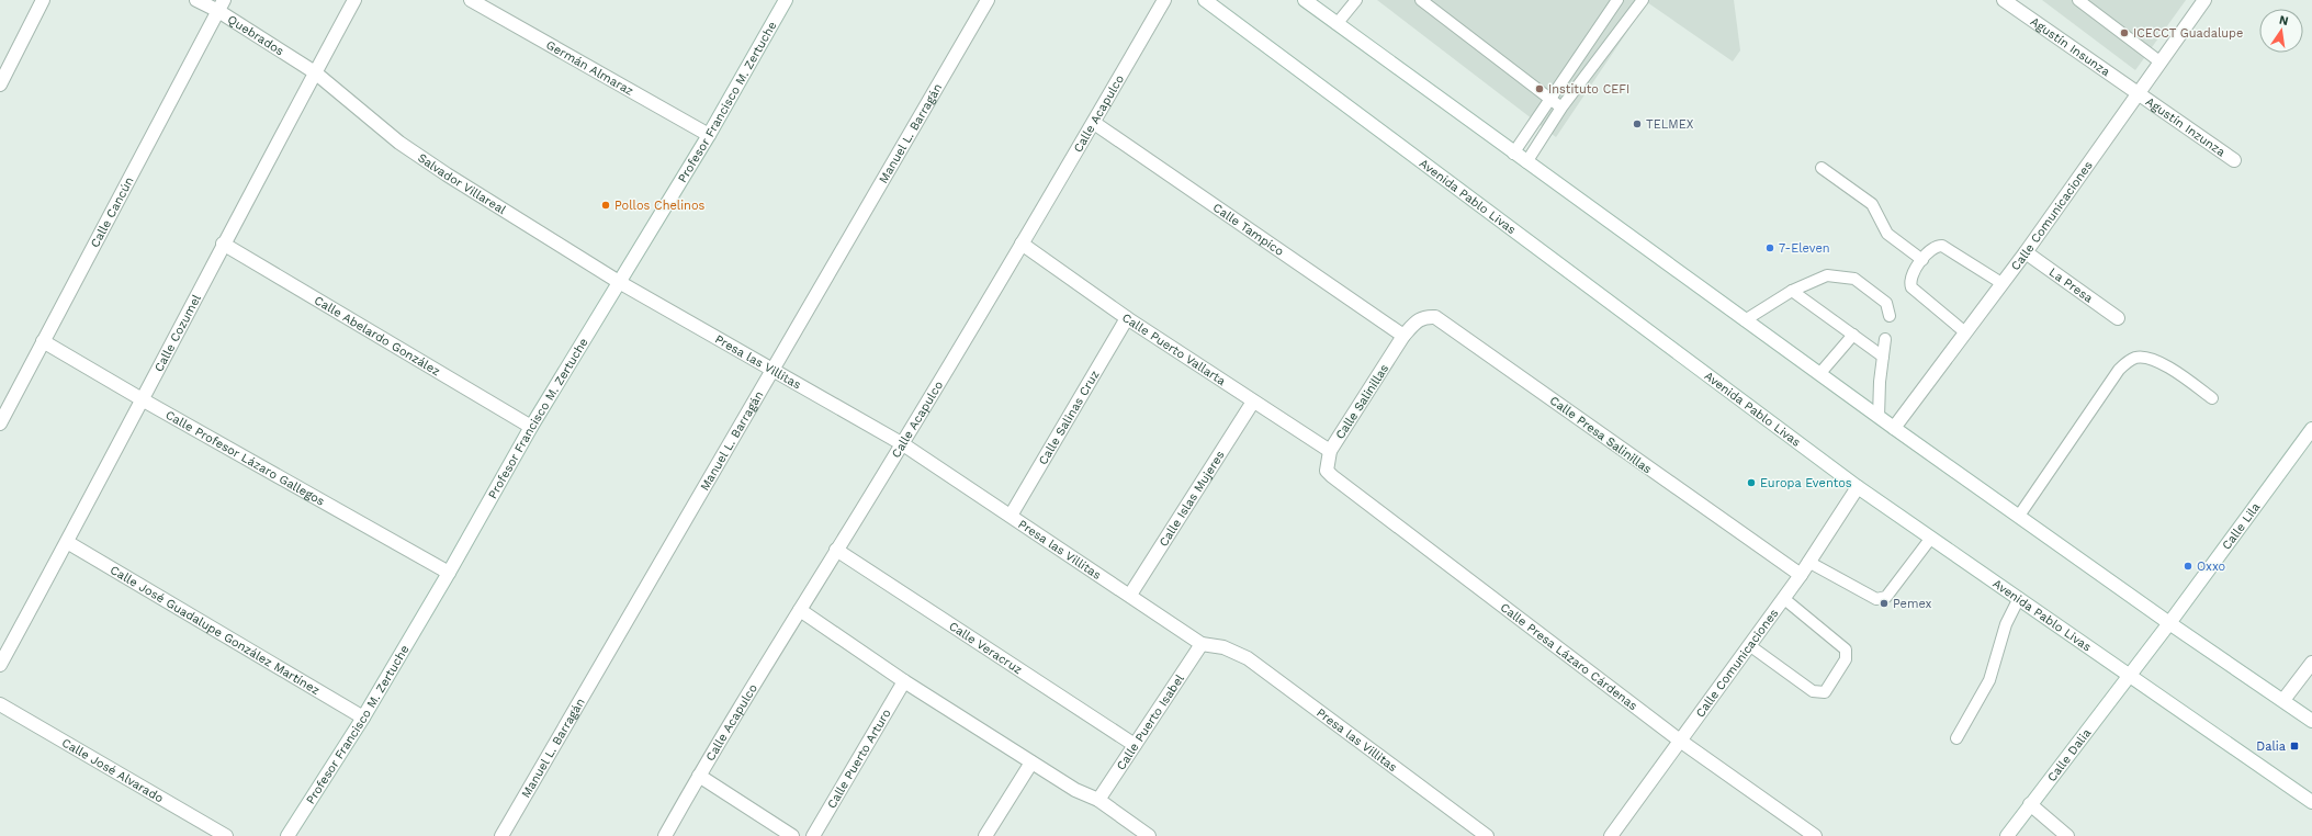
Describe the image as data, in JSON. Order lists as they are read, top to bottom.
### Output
{
  "streets": {
    "street": [
      "Quebrados",
      "Agustín Insunza",
      "Germán Almaraz",
      "Profesor Francisco M. Zertuche",
      "Calle Acapulco",
      "Agustín Inzunza",
      "Manuel L. Barragán",
      "Salvador Villareal",
      "Avenida Pablo Livas",
      "Calle Cancún",
      "Calle Comunicaciones",
      "Calle Tampico",
      "La Presa",
      "Calle Cozumel",
      "Calle Abelardo González",
      "Calle Puerto Vallarta",
      "Presa las Villitas",
      "Calle Salinillas",
      "Calle Salinas Cruz",
      "Calle Presa Salinillas",
      "Calle Profesor Lázaro Gallegos",
      "Calle Islas Mujeres",
      "Calle Lila",
      "Calle José Guadalupe González Martínez",
      "Calle Veracruz",
      "Calle Presa Lázaro Cárdenas",
      "Calle Puerto Isabel",
      "Calle Dalia",
      "Calle Puerto Arturo",
      "Calle José Alvarado"
    ]
  },
  "crossings": [
    ["Quebrados", "Salvador Villareal"],
    ["Quebrados", "Calle Cancún"],
    ["Quebrados", "Calle Cozumel"],
    ["Agustín Insunza", "Agustín Inzunza"],
    ["Agustín Insunza", "Calle Comunicaciones"],
    ["Germán Almaraz", "Profesor Francisco M. Zertuche"],
    ["Profesor Francisco M. Zertuche", "Salvador Villareal"],
    ["Profesor Francisco M. Zertuche", "Calle Abelardo González"],
    ["Profesor Francisco M. Zertuche", "Presa las Villitas"],
    ["Profesor Francisco M. Zertuche", "Calle Profesor Lázaro Gallegos"],
    ["Profesor Francisco M. Zertuche", "Calle José Guadalupe González Martínez"],
    ["Calle Acapulco", "Calle Tampico"],
    ["Calle Acapulco", "Calle Puerto Vallarta"],
    ["Calle Acapulco", "Presa las Villitas"],
    ["Calle Acapulco", "Calle Veracruz"],
    ["Agustín Inzunza", "Calle Comunicaciones"],
    ["Manuel L. Barragán", "Presa las Villitas"],
    ["Salvador Villareal", "Calle Cozumel"],
    ["Salvador Villareal", "Presa las Villitas"],
    ["Avenida Pablo Livas", "Calle Comunicaciones"],
    ["Avenida Pablo Livas", "Calle Lila"],
    ["Avenida Pablo Livas", "Calle Dalia"],
    ["Calle Cancún", "Calle Profesor Lázaro Gallegos"],
    ["Calle Comunicaciones", "La Presa"],
    ["Calle Comunicaciones", "Calle Presa Salinillas"],
    ["Calle Comunicaciones", "Calle Presa Lázaro Cárdenas"],
    ["Calle Tampico", "Calle Salinillas"],
    ["Calle Tampico", "Calle Presa Salinillas"],
    ["Calle Cozumel", "Calle Abelardo González"],
    ["Calle Cozumel", "Calle Profesor Lázaro Gallegos"],
    ["Calle Cozumel", "Calle José Guadalupe González Martínez"],
    ["Calle Puerto Vallarta", "Calle Salinillas"],
    ["Calle Puerto Vallarta", "Calle Salinas Cruz"],
    ["Calle Puerto Vallarta", "Calle Islas Mujeres"],
    ["Presa las Villitas", "Calle Salinas Cruz"],
    ["Presa las Villitas", "Calle Islas Mujeres"],
    ["Presa las Villitas", "Calle Puerto Isabel"],
    ["Calle Salinillas", "Calle Presa Salinillas"],
    ["Calle Salinillas", "Calle Presa Lázaro Cárdenas"],
    ["Calle Lila", "Calle Dalia"],
    ["Calle Veracruz", "Calle Puerto Isabel"]
  ],
  "places": {
    "other": [
      "ICECCT Guadalupe",
      "Instituto CEFI",
      "TELMEX",
      "Pollos Chelinos",
      "7-Eleven",
      "Europa Eventos",
      "Oxxo",
      "Pemex"
    ],
    "transit": ["Dalia"]
  },
  "north": "top"
}
